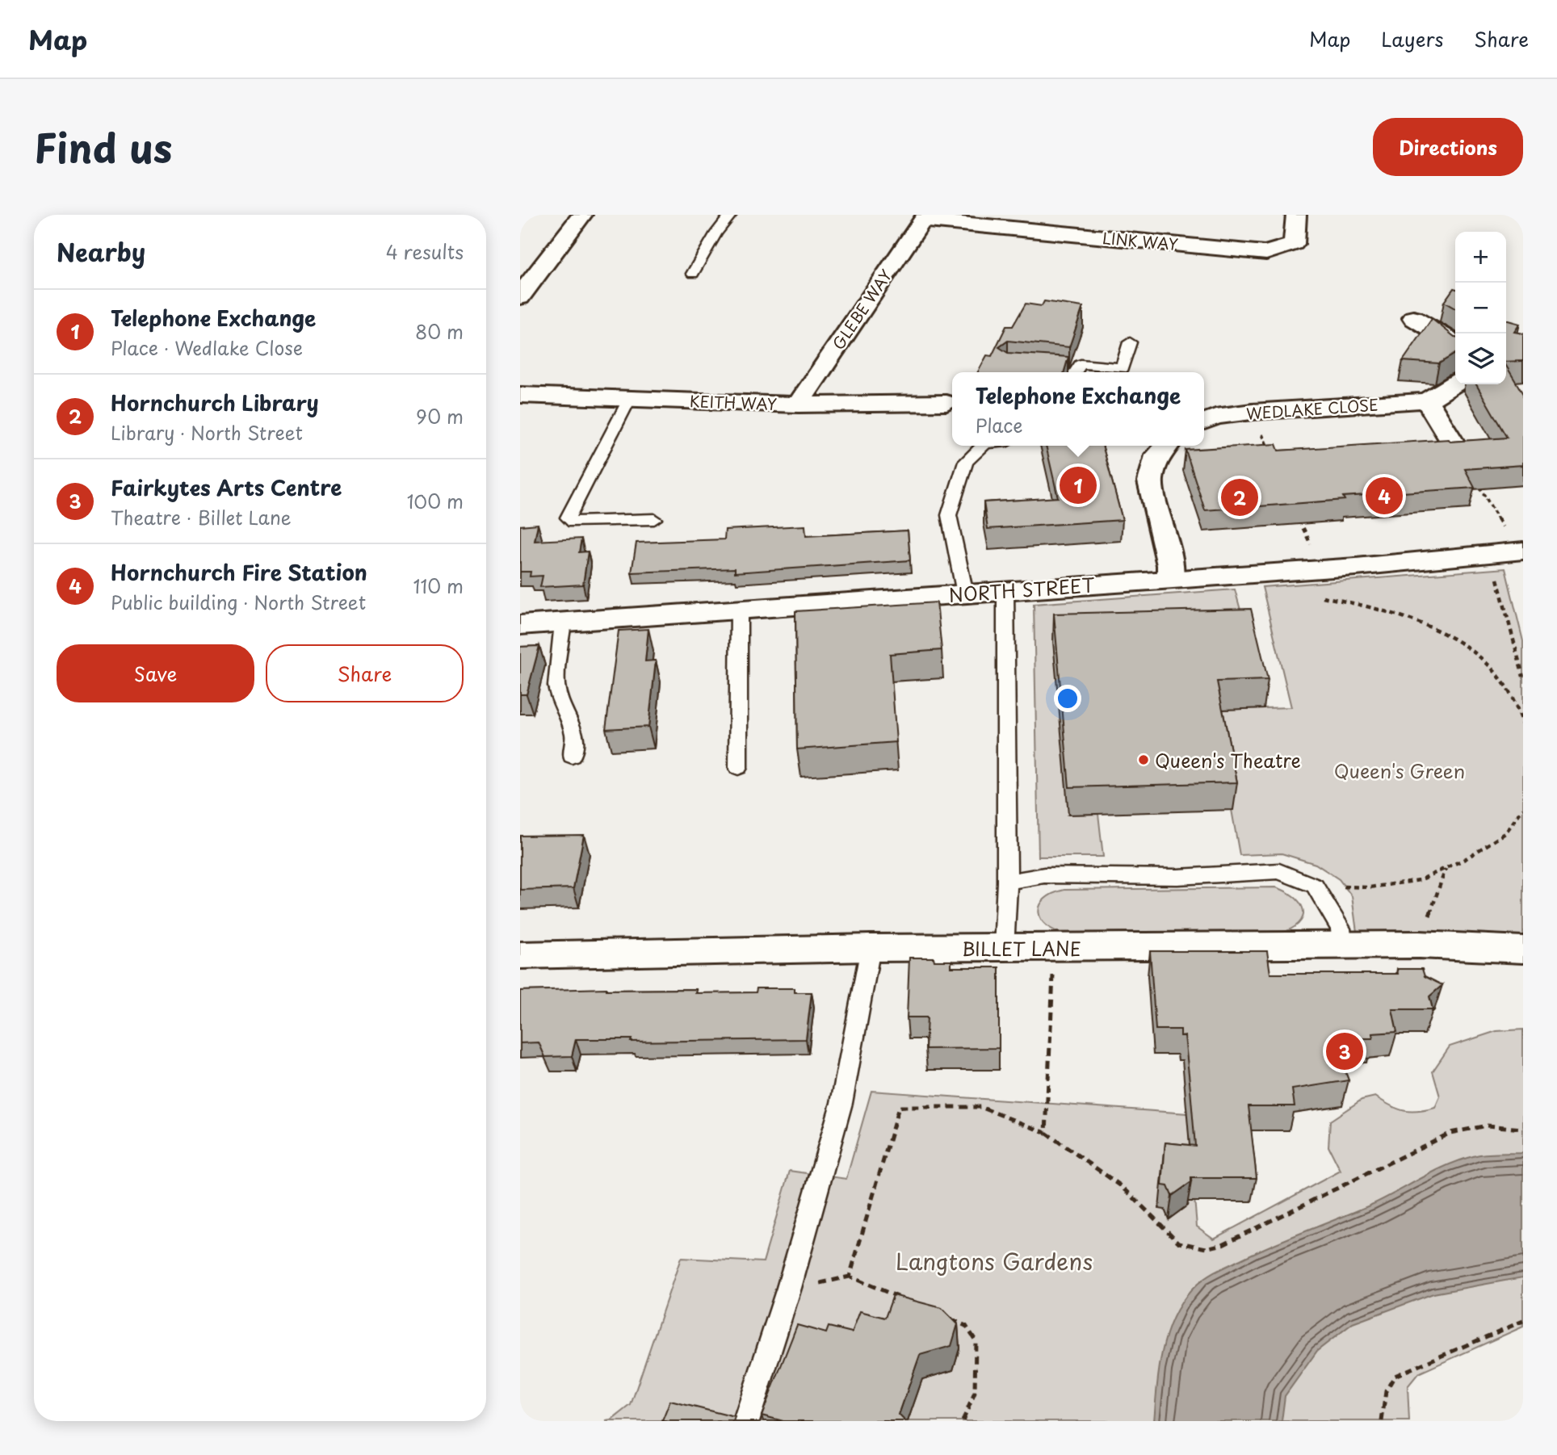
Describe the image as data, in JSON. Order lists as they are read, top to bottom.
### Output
{
  "streets": {
    "street": [
      "LINK WAY",
      "GLEBE WAY",
      "KEITH WAY",
      "WEDLAKE CLOSE",
      "NORTH STREET",
      "BILLET LANE"
    ]
  },
  "crossings": [
    ["LINK WAY", "GLEBE WAY"],
    ["GLEBE WAY", "KEITH WAY"]
  ],
  "parks": ["Queen's Green", "Langtons Gardens"],
  "places": ["Queen's Theatre"],
  "page": {
    "header": "Map",
    "nav": ["Map", "Layers", "Share"],
    "title": "Find us",
    "buttons": [
      "Directions",
      ["Save", "Share"]
    ],
    "heading": ["Nearby", "4 results"],
    "map_buttons": ["+", "−"],
    "list": [
      {
        "mark": "1",
        "name": "Telephone Exchange",
        "note": "Place · Wedlake Close",
        "value": "80 m"
      },
      {
        "mark": "2",
        "name": "Hornchurch Library",
        "note": "Library · North Street",
        "value": "90 m"
      },
      {
        "mark": "3",
        "name": "Fairkytes Arts Centre",
        "note": "Theatre · Billet Lane",
        "value": "100 m"
      },
      {
        "mark": "4",
        "name": "Hornchurch Fire Station",
        "note": "Public building · North Street",
        "value": "110 m"
      }
    ],
    "popup": ["Telephone Exchange", "Place"],
    "pins": [
      "1",
      "4",
      "2",
      "3"
    ]
  }
}
